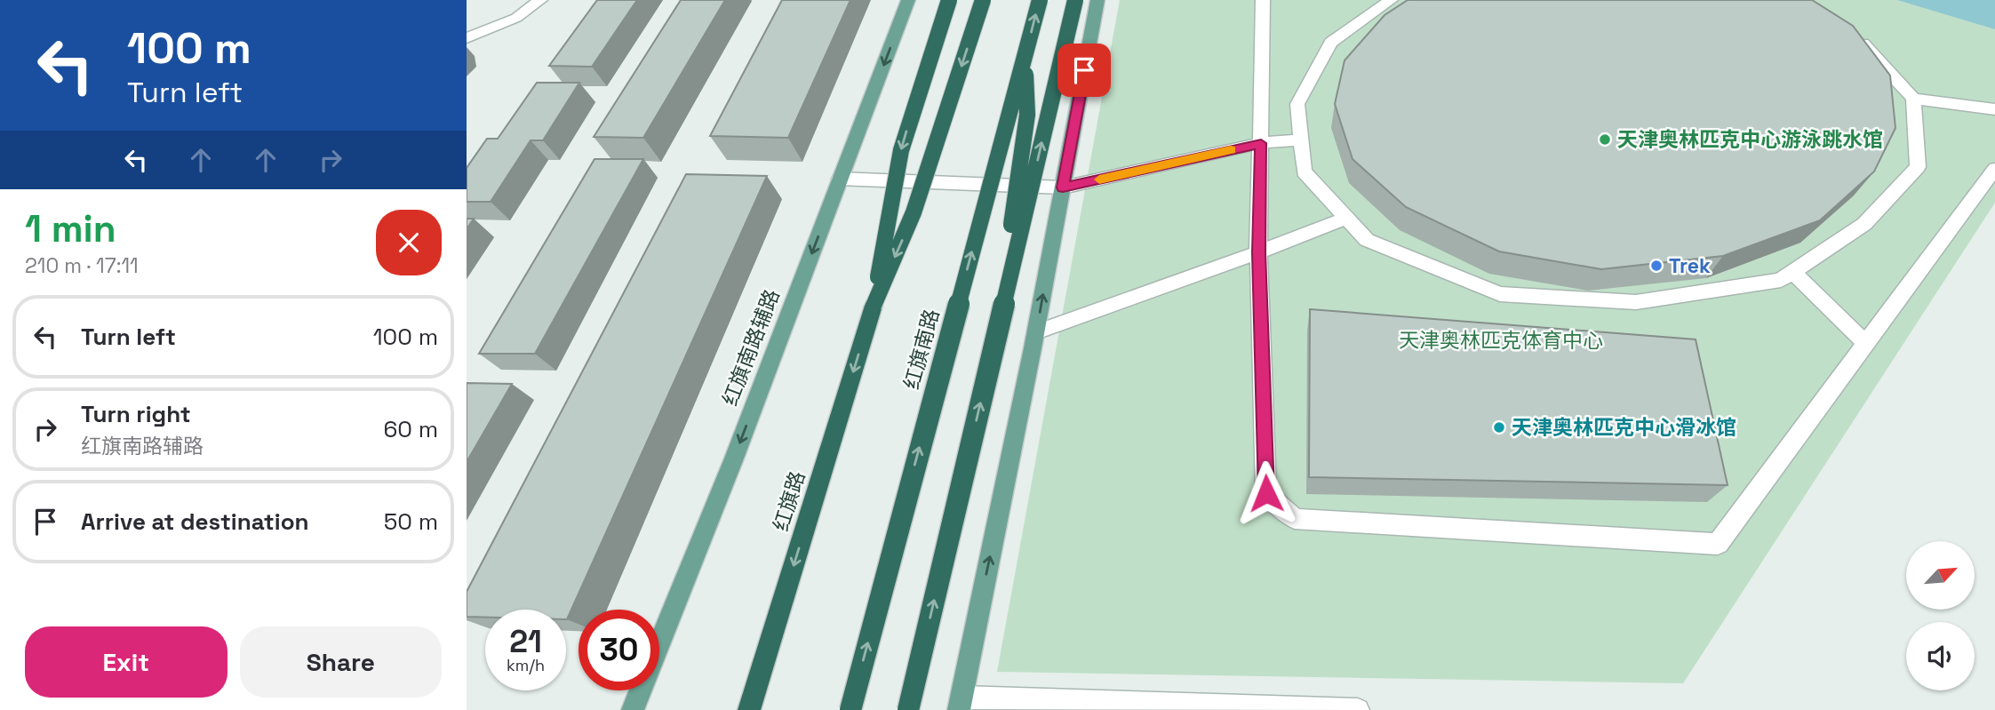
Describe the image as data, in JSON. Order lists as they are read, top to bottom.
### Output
{
  "streets": {
    "highway": ["红旗南路", "红旗路"],
    "main road": ["红旗南路辅路"]
  },
  "one_way": ["红旗南路辅路"],
  "parks": ["天津奥林匹克体育中心"],
  "places": ["天津奥林匹克中心游泳跳水馆", "Trek", "天津奥林匹克中心滑冰馆"],
  "north": "top right",
  "page": {
    "turn": ["100 m", "Turn left"],
    "heading": ["1 min", "210 m · 17:11"],
    "list": [
      {
        "name": "Turn left",
        "value": "100 m"
      },
      {
        "name": "Turn right",
        "note": "红旗南路辅路",
        "value": "60 m"
      },
      {
        "name": "Arrive at destination",
        "value": "50 m"
      }
    ],
    "speed": "21 km/h",
    "limit": "30",
    "buttons": ["Exit", "Share"]
  }
}
